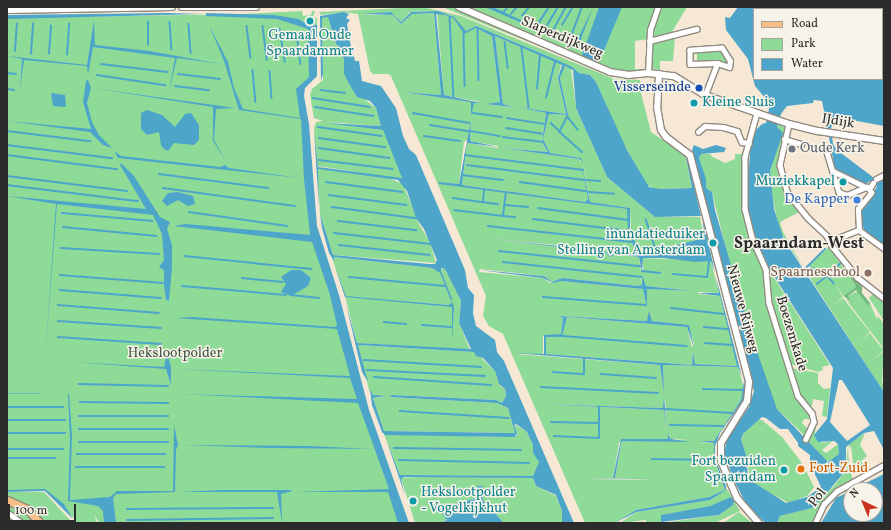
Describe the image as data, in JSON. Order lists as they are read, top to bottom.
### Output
{
  "streets": {
    "street": [
      "Slaperdijkweg",
      "IJdijk",
      "Nieuwe Rijweg",
      "Boezemkade",
      "Pol"
    ]
  },
  "crossings": [
    ["Slaperdijkweg", "Nieuwe Rijweg"],
    ["IJdijk", "Boezemkade"]
  ],
  "districts": ["Spaarndam-West"],
  "parks": ["Hekslootpolder"],
  "places": [
    "Gemaal Oude Spaardammer",
    "Visserseinde",
    "Kleine Sluis",
    "Oude Kerk",
    "Muziekkapel",
    "De Kapper",
    "inundatieduiker Stelling van Amsterdam",
    "Spaarneschool",
    "Fort-Zuid",
    "Fort bezuiden Spaarndam",
    "Hekslootpolder - Vogelkijkhut"
  ],
  "legend": ["Road", "Park", "Water"],
  "scale_bar": "100 m",
  "north": "top left"
}
